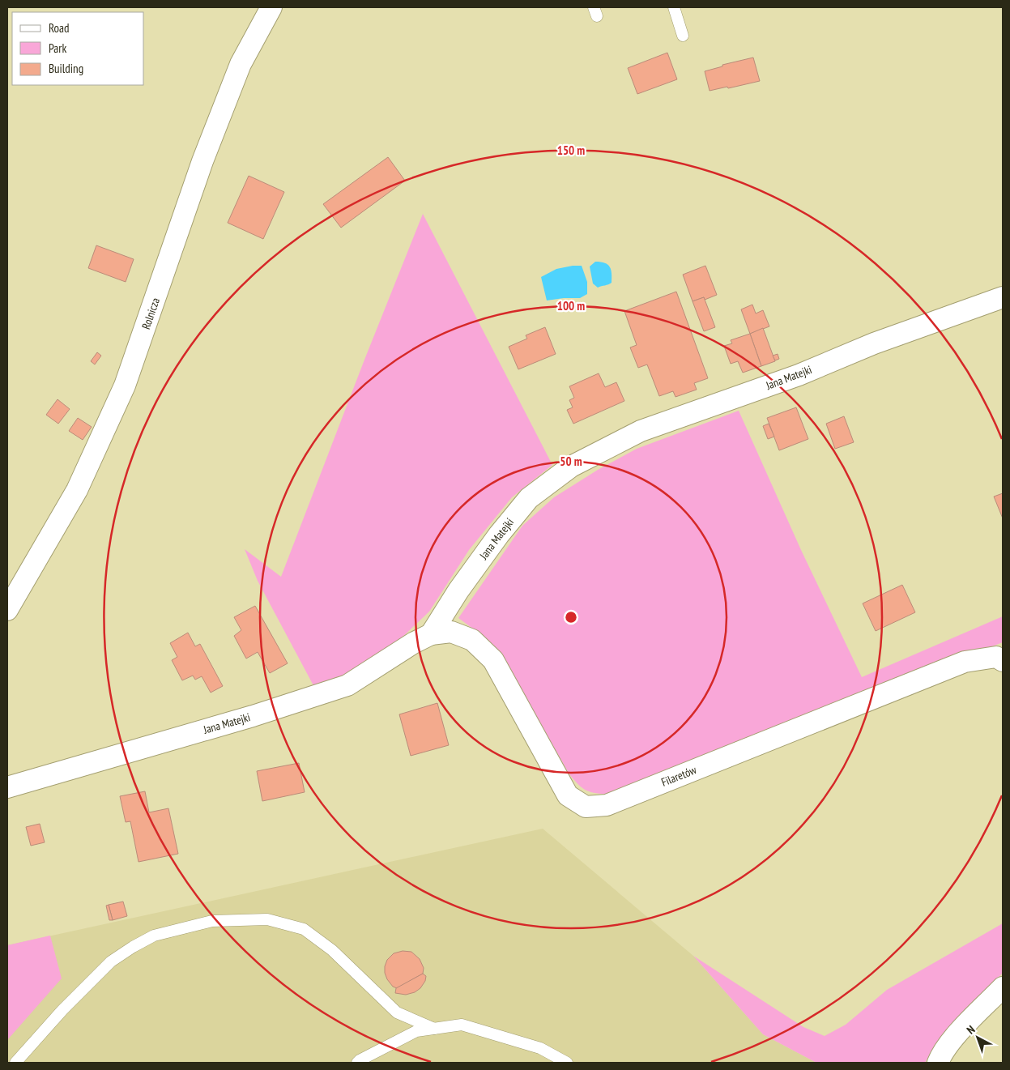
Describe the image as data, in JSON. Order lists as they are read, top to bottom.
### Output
{
  "streets": {
    "street": ["Rolnicza", "Jana Matejki", "Filaretów"]
  },
  "crossings": [
    ["Jana Matejki", "Filaretów"]
  ],
  "legend": ["Road", "Park", "Building"],
  "north": "top left",
  "rings": ["150 m", "100 m", "50 m"]
}
